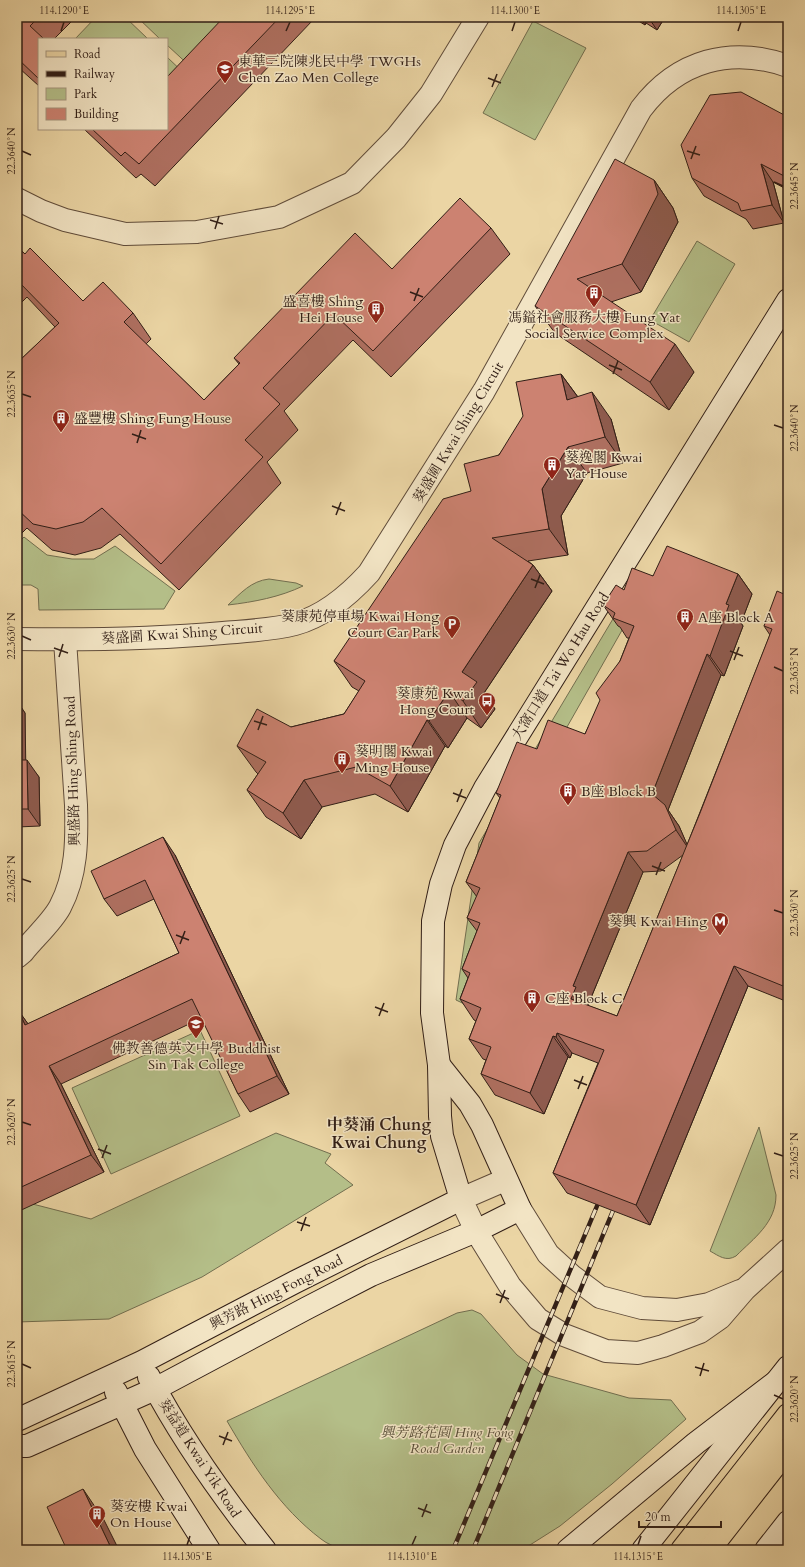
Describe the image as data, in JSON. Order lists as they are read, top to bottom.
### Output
{
  "streets": {
    "main road": [
      "葵盛圍 Kwai Shing Circuit",
      "大窩口道 Tai Wo Hau Road",
      "興盛路 Hing Shing Road",
      "興芳路 Hing Fong Road",
      "葵益道 Kwai Yik Road"
    ]
  },
  "crossings": [
    ["葵盛圍 Kwai Shing Circuit", "興盛路 Hing Shing Road"],
    ["大窩口道 Tai Wo Hau Road", "興芳路 Hing Fong Road"],
    ["興芳路 Hing Fong Road", "葵益道 Kwai Yik Road"]
  ],
  "districts": ["中葵涌 Chung Kwai Chung"],
  "parks": ["興芳路花園 Hing Fong Road Garden"],
  "places": {
    "school or university": ["東華三院陳兆民中學 TWGHs Chen Zao Men College", "佛教善德英文中學 Buddhist Sin Tak College"],
    "building": [
      "馮鎰社會服務大樓 Fung Yat Social Service Complex",
      "盛喜樓 Shing Hei House",
      "盛豐樓 Shing Fung House",
      "葵逸閣 Kwai Yat House",
      "A座 Block A",
      "葵明閣 Kwai Ming House",
      "B座 Block B",
      "C座 Block C",
      "葵安樓 Kwai On House"
    ],
    "parking": ["葵康苑停車場 Kwai Hong Court Car Park"],
    "bus stop": ["葵康苑 Kwai Hong Court"],
    "metro station": ["葵興 Kwai Hing"]
  },
  "legend": [
    "Road",
    "Railway",
    "Park",
    "Building"
  ],
  "scale_bar": "20 m",
  "coordinates": [
    "114.1290°E",
    "114.1295°E",
    "114.1300°E",
    "114.1305°E",
    "22.3640°N",
    "22.3645°N",
    "22.3635°N",
    "22.3630°N",
    "22.3625°N",
    "22.3620°N",
    "22.3615°N",
    "114.1310°E",
    "114.1315°E"
  ]
}
